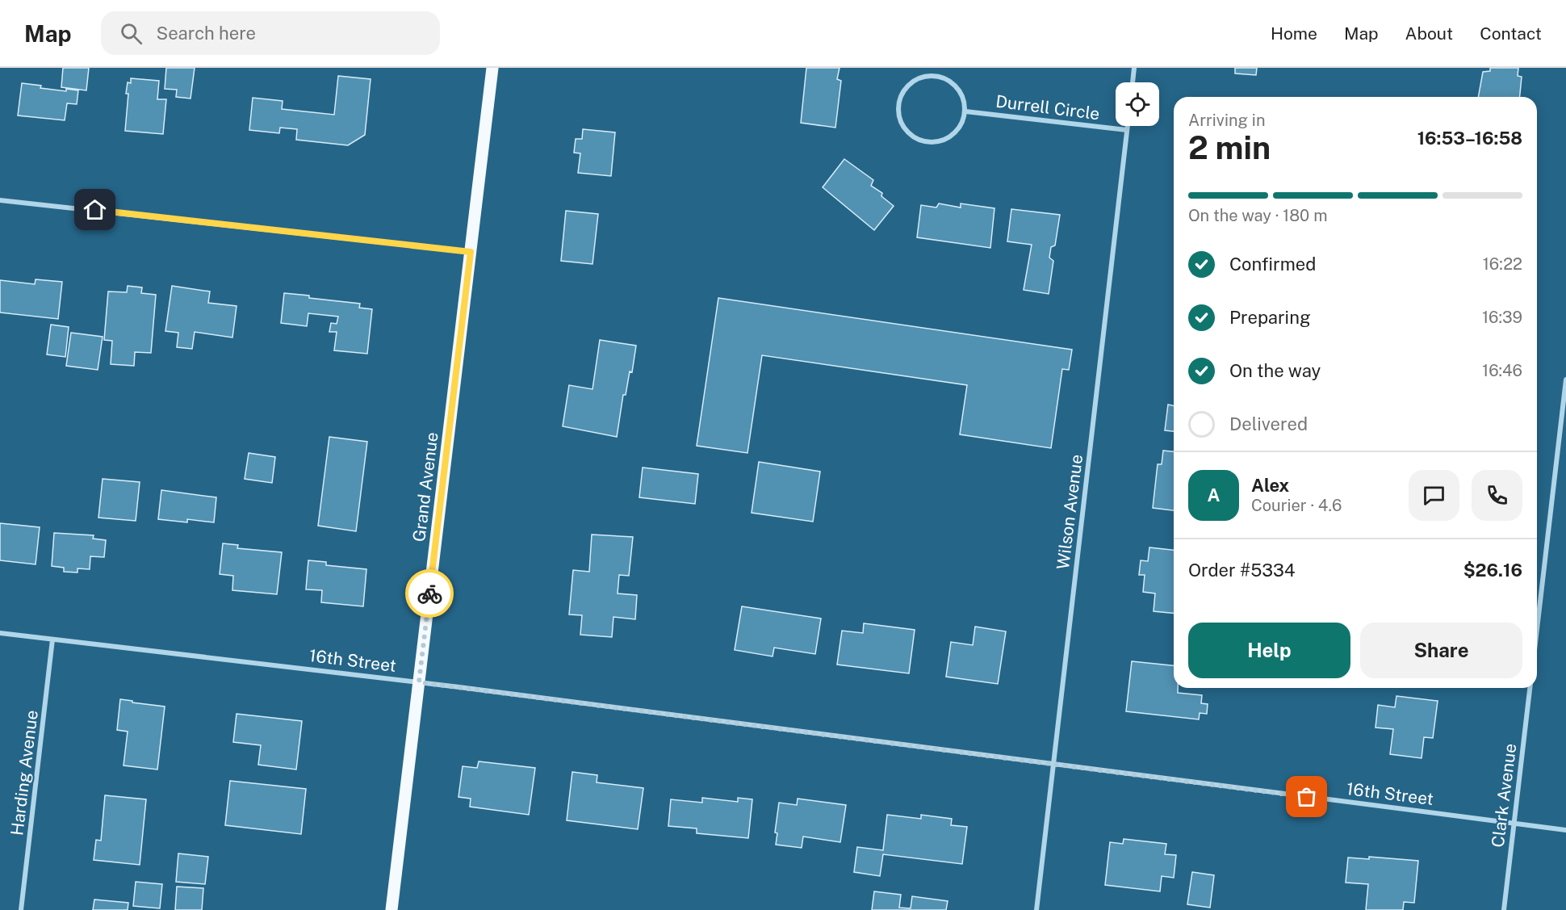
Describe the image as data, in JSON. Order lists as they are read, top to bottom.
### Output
{
  "streets": {
    "main road": ["Grand Avenue"],
    "street": [
      "Durrell Circle",
      "Wilson Avenue",
      "16th Street",
      "Harding Avenue",
      "Clark Avenue"
    ]
  },
  "crossings": [
    ["Durrell Circle", "Wilson Avenue"],
    ["Grand Avenue", "16th Street"],
    ["Wilson Avenue", "16th Street"],
    ["16th Street", "Harding Avenue"],
    ["16th Street", "Clark Avenue"]
  ],
  "page": {
    "header": "Map",
    "search": "Search here",
    "nav": [
      "Home",
      "Map",
      "About",
      "Contact"
    ],
    "heading": ["2 min", "Arriving in", "16:53–16:58"],
    "panel": [
      "Alex",
      "Courier · 4.6",
      "Order #5334",
      "$26.16"
    ],
    "bar": "On the way · 180 m",
    "list": [
      ["Confirmed", "16:22"],
      ["Preparing", "16:39"],
      ["On the way", "16:46"],
      "Delivered"
    ],
    "round": "A",
    "buttons": ["Help", "Share"]
  }
}
